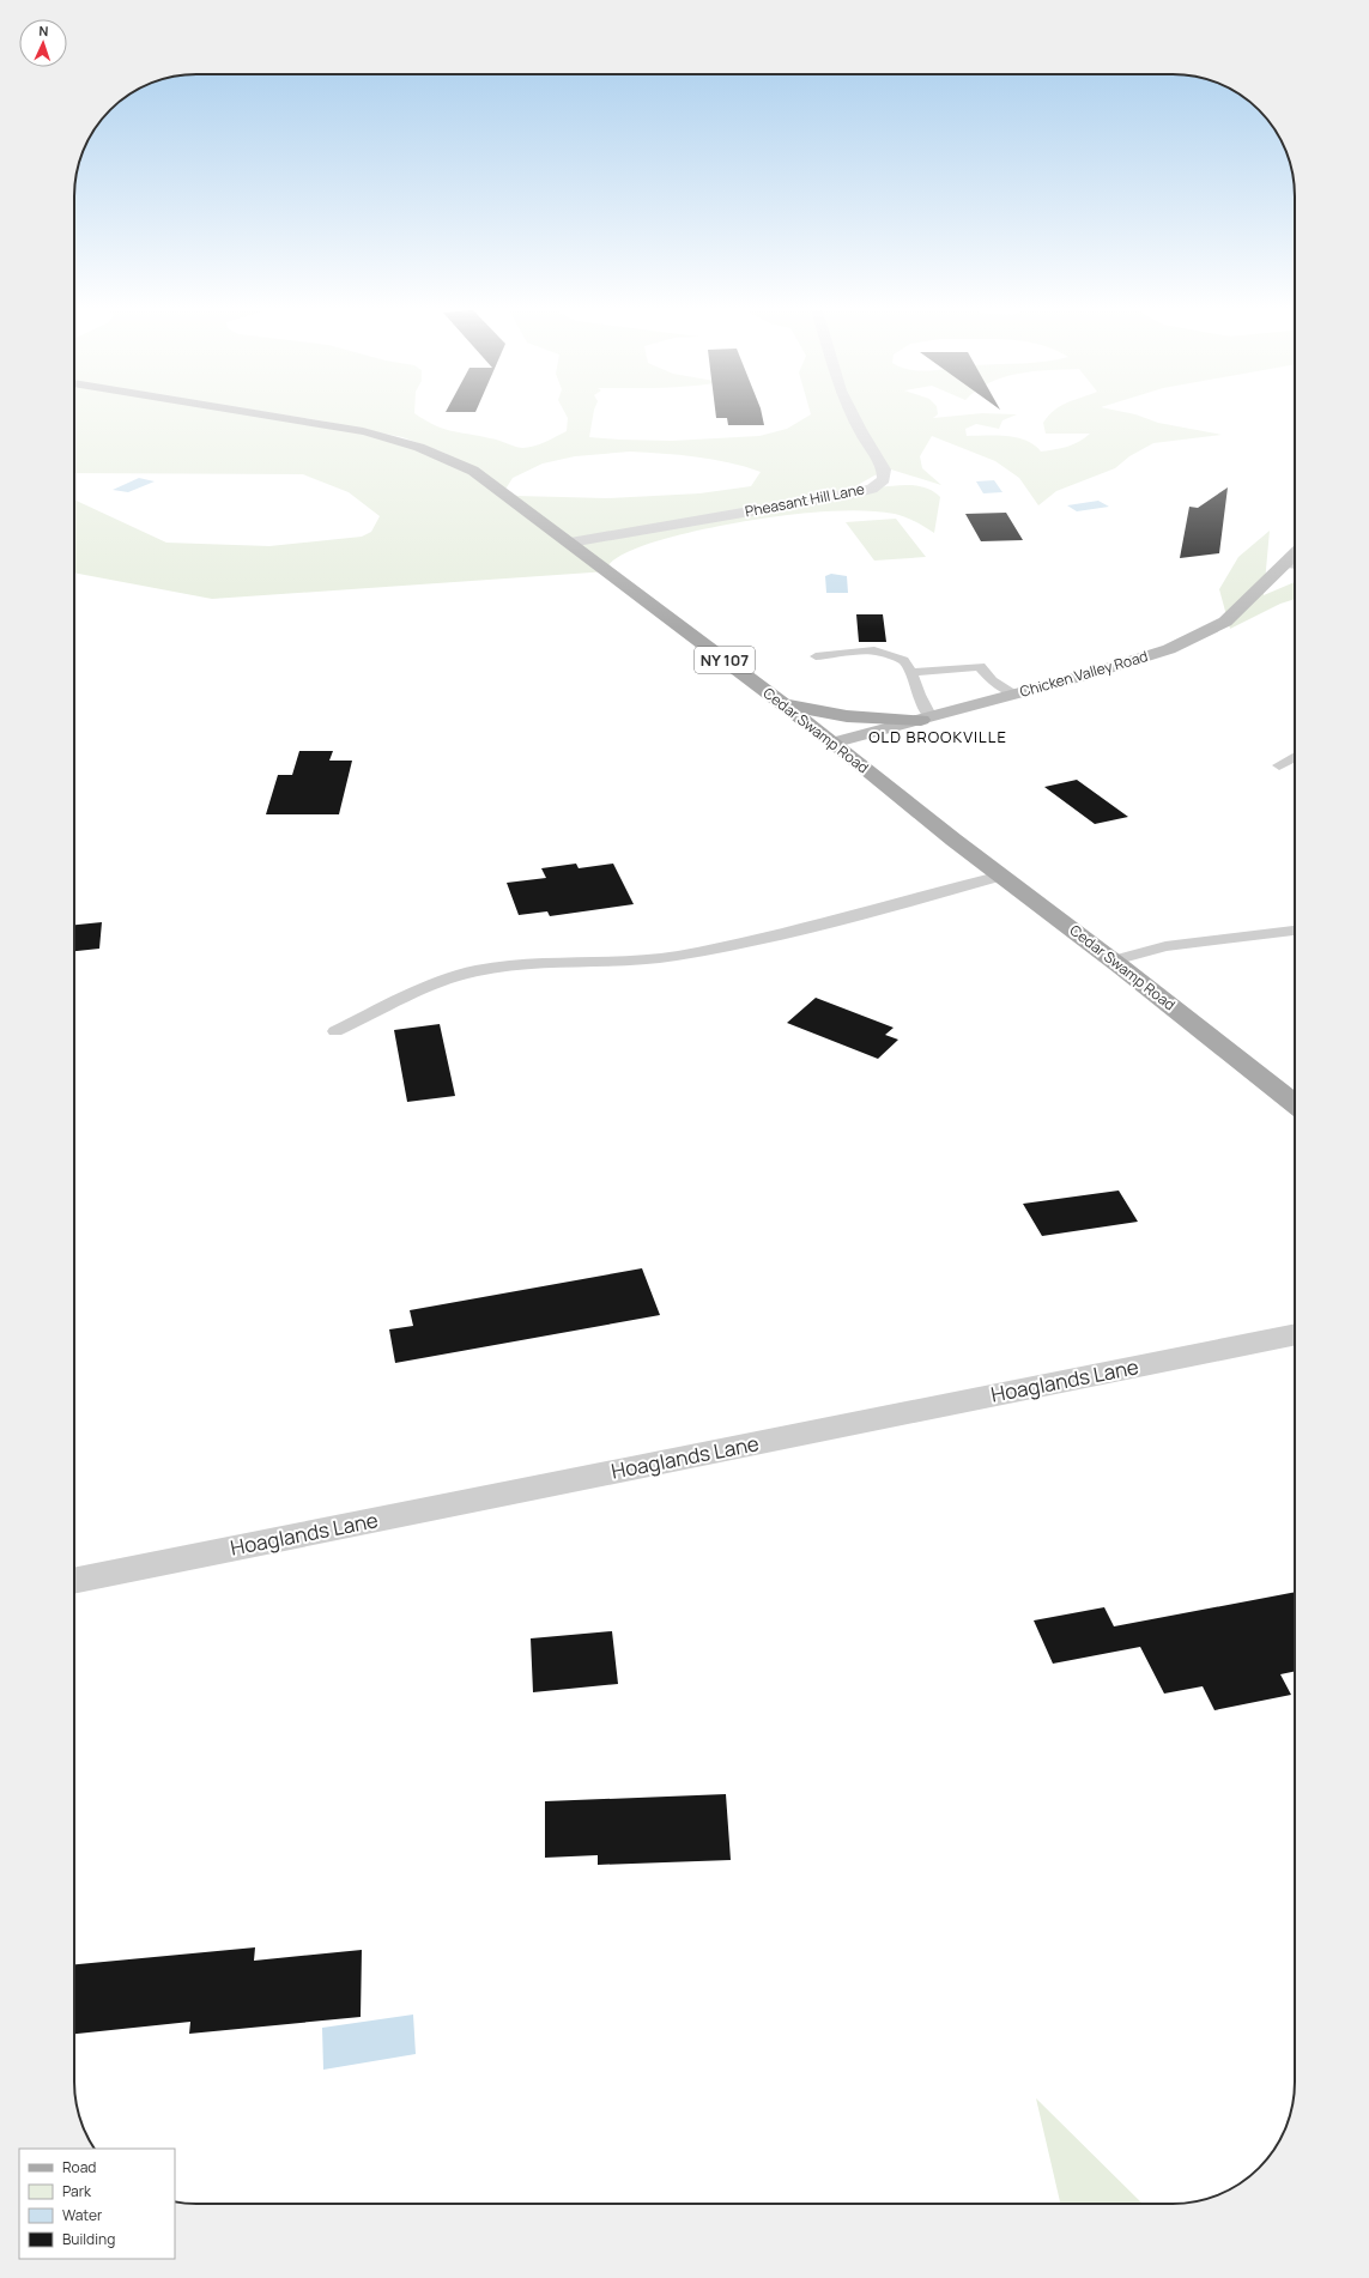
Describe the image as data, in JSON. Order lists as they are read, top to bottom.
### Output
{
  "streets": {
    "main road": ["NY 107", "Chicken Valley Road", "Cedar Swamp Road"],
    "street": ["Pheasant Hill Lane", "Hoaglands Lane"]
  },
  "crossings": [
    ["Pheasant Hill Lane", "Cedar Swamp Road"],
    ["Chicken Valley Road", "Cedar Swamp Road"]
  ],
  "districts": ["OLD BROOKVILLE"],
  "legend": [
    "Road",
    "Park",
    "Water",
    "Building"
  ],
  "north": "top"
}
